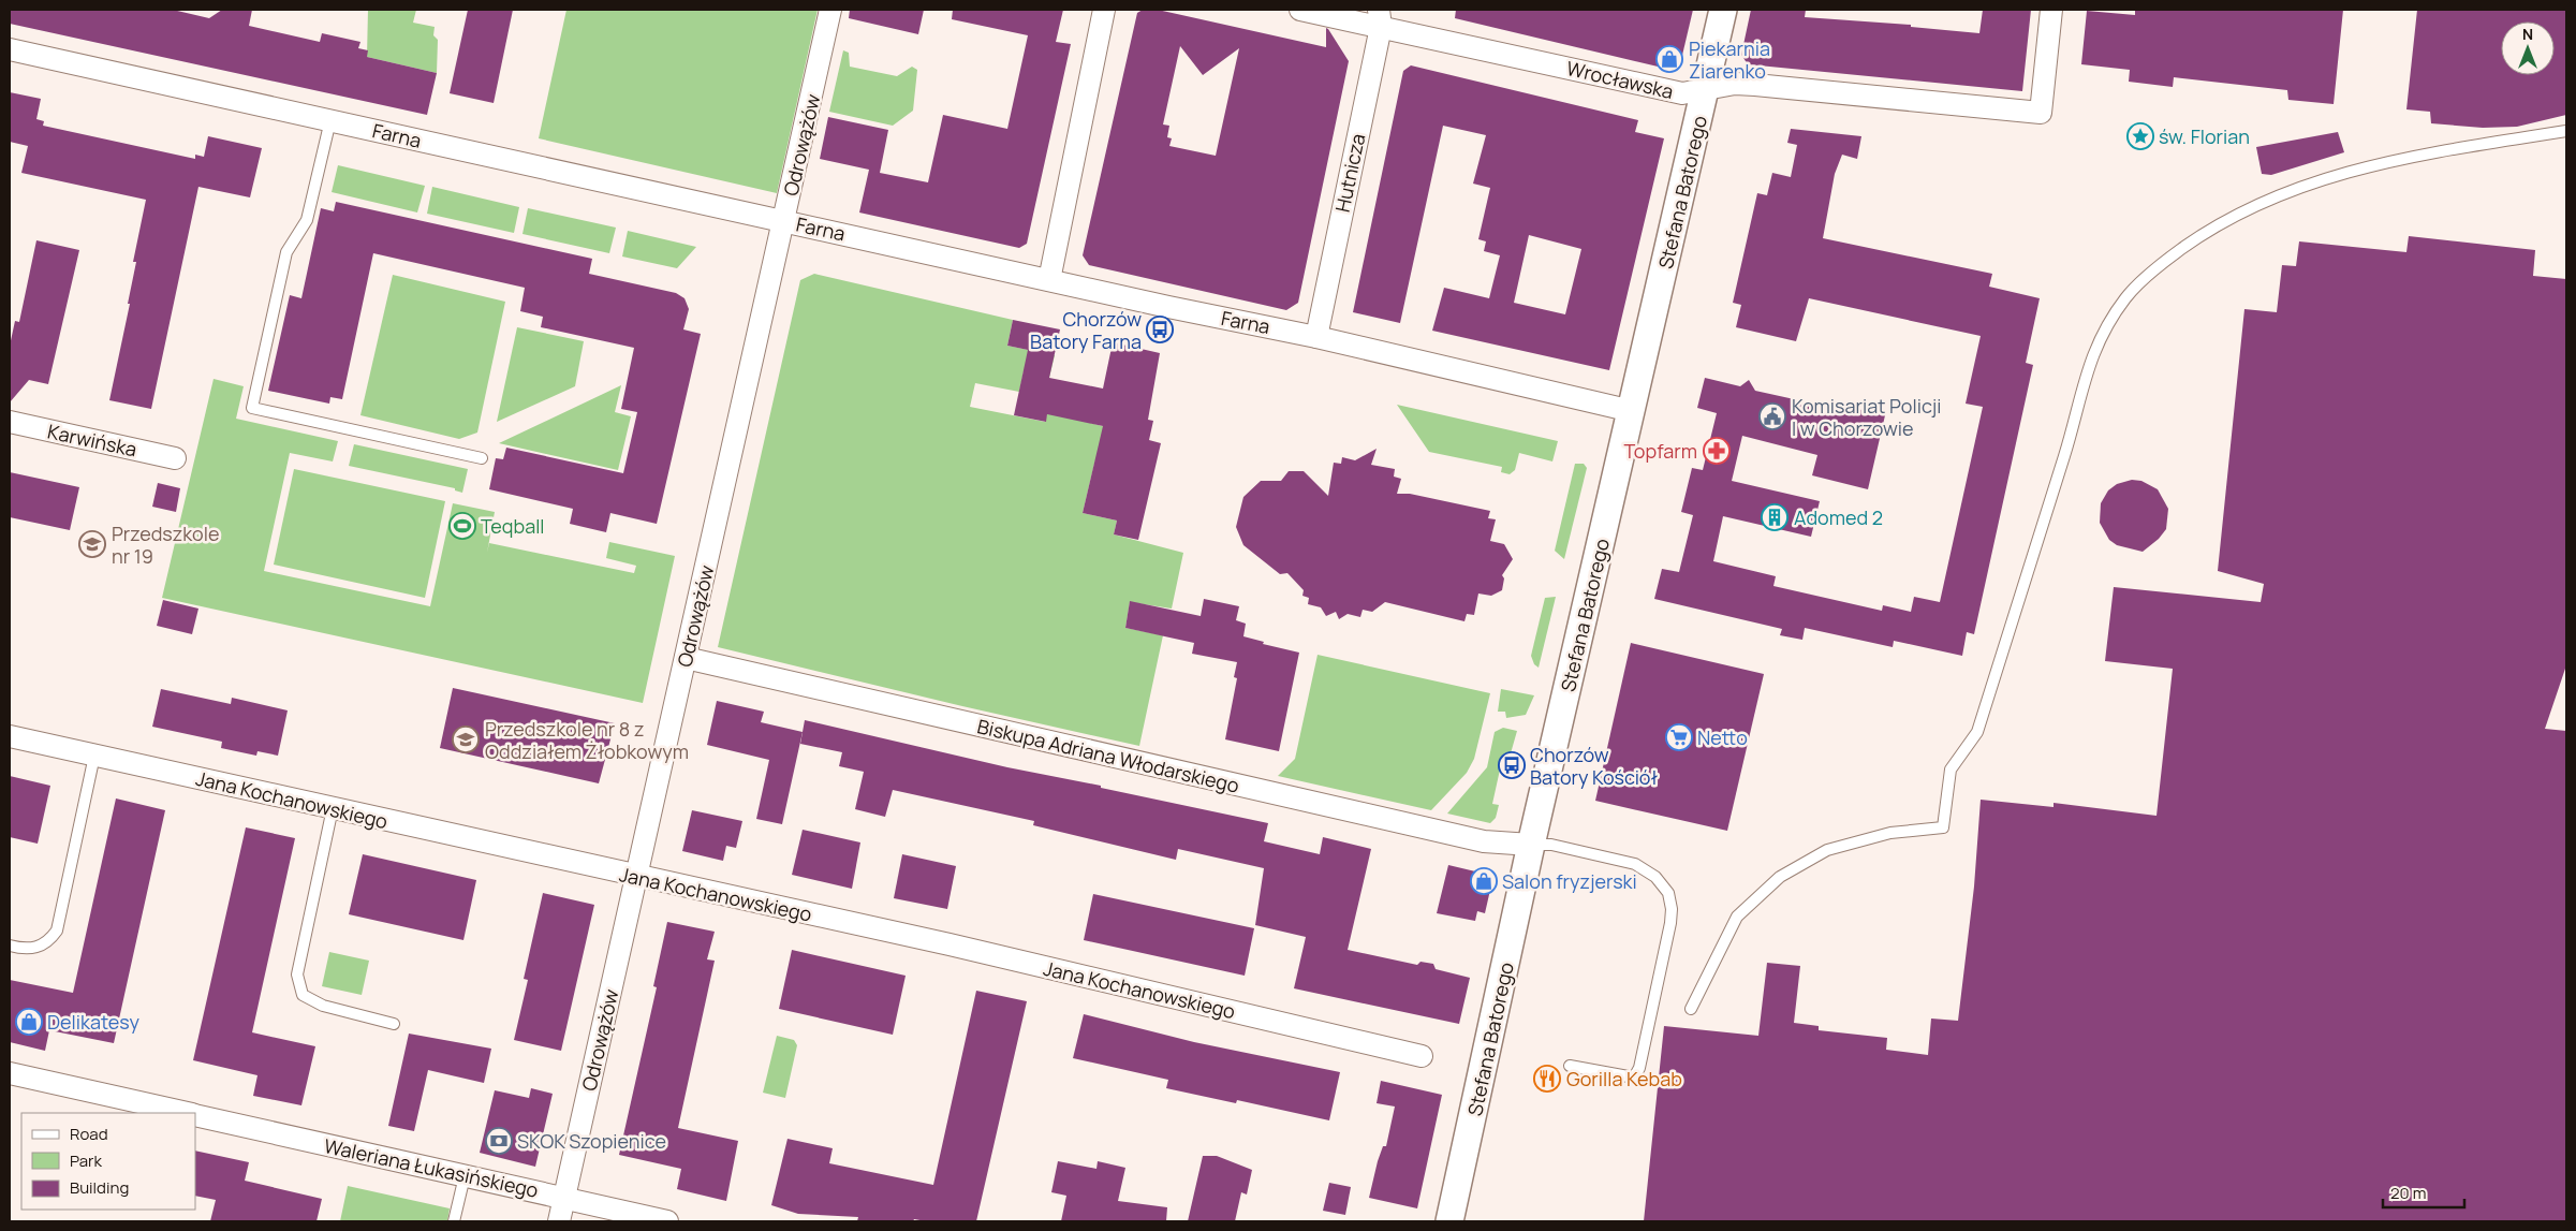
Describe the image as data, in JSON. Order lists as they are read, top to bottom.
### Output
{
  "streets": {
    "street": [
      "Wrocławska",
      "Farna",
      "Odrowążów",
      "Hutnicza",
      "Stefana Batorego",
      "Karwińska",
      "Biskupa Adriana Włodarskiego",
      "Jana Kochanowskiego",
      "Waleriana Łukasińskiego"
    ]
  },
  "crossings": [
    ["Wrocławska", "Hutnicza"],
    ["Wrocławska", "Stefana Batorego"],
    ["Farna", "Odrowążów"],
    ["Farna", "Hutnicza"],
    ["Farna", "Stefana Batorego"],
    ["Odrowążów", "Biskupa Adriana Włodarskiego"],
    ["Odrowążów", "Jana Kochanowskiego"],
    ["Odrowążów", "Waleriana Łukasińskiego"],
    ["Stefana Batorego", "Biskupa Adriana Włodarskiego"]
  ],
  "places": {
    "shop": ["Piekarnia Ziarenko", "Salon fryzjerski", "Delikatesy"],
    "place": ["św. Florian"],
    "bus stop": ["Chorzów Batory Farna", "Chorzów Batory Kościół"],
    "public building": ["Komisariat Policji I w Chorzowie"],
    "pharmacy": ["Topfarm"],
    "building": ["Adomed 2"],
    "sports": ["Teqball"],
    "school or university": ["Przedszkole nr 19", "Przedszkole nr 8 z Oddziałem Żłobkowym"],
    "supermarket": ["Netto"],
    "restaurant": ["Gorilla Kebab"],
    "bank": ["SKOK Szopienice"]
  },
  "legend": ["Road", "Park", "Building"],
  "scale_bar": "20 m",
  "north": "top"
}
